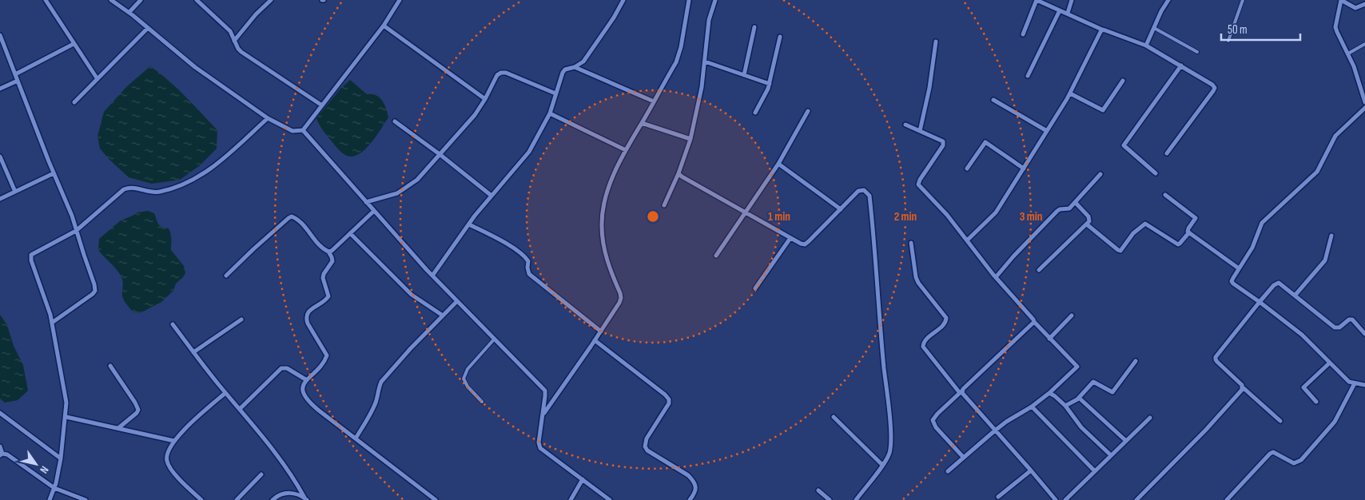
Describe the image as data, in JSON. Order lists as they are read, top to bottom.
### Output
{
  "scale_bar": "50 m",
  "north": "bottom right",
  "rings": ["1 min", "2 min", "3 min"]
}
